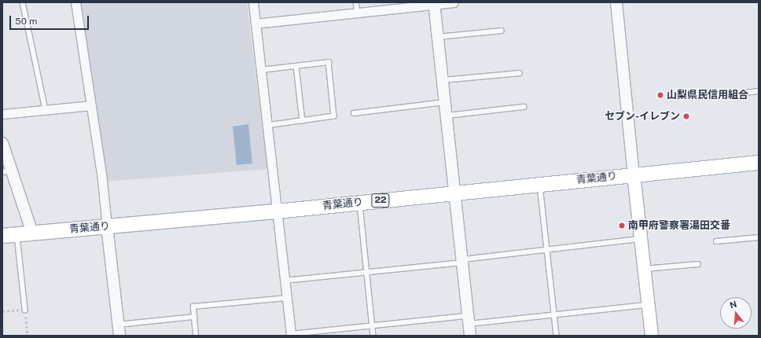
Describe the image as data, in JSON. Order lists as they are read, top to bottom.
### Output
{
  "streets": {
    "main road": ["青葉通り", "22"]
  },
  "places": ["山梨県民信用組合", "セブン-イレブン", "南甲府警察署湯田交番"],
  "scale_bar": "50 m",
  "north": "top"
}
